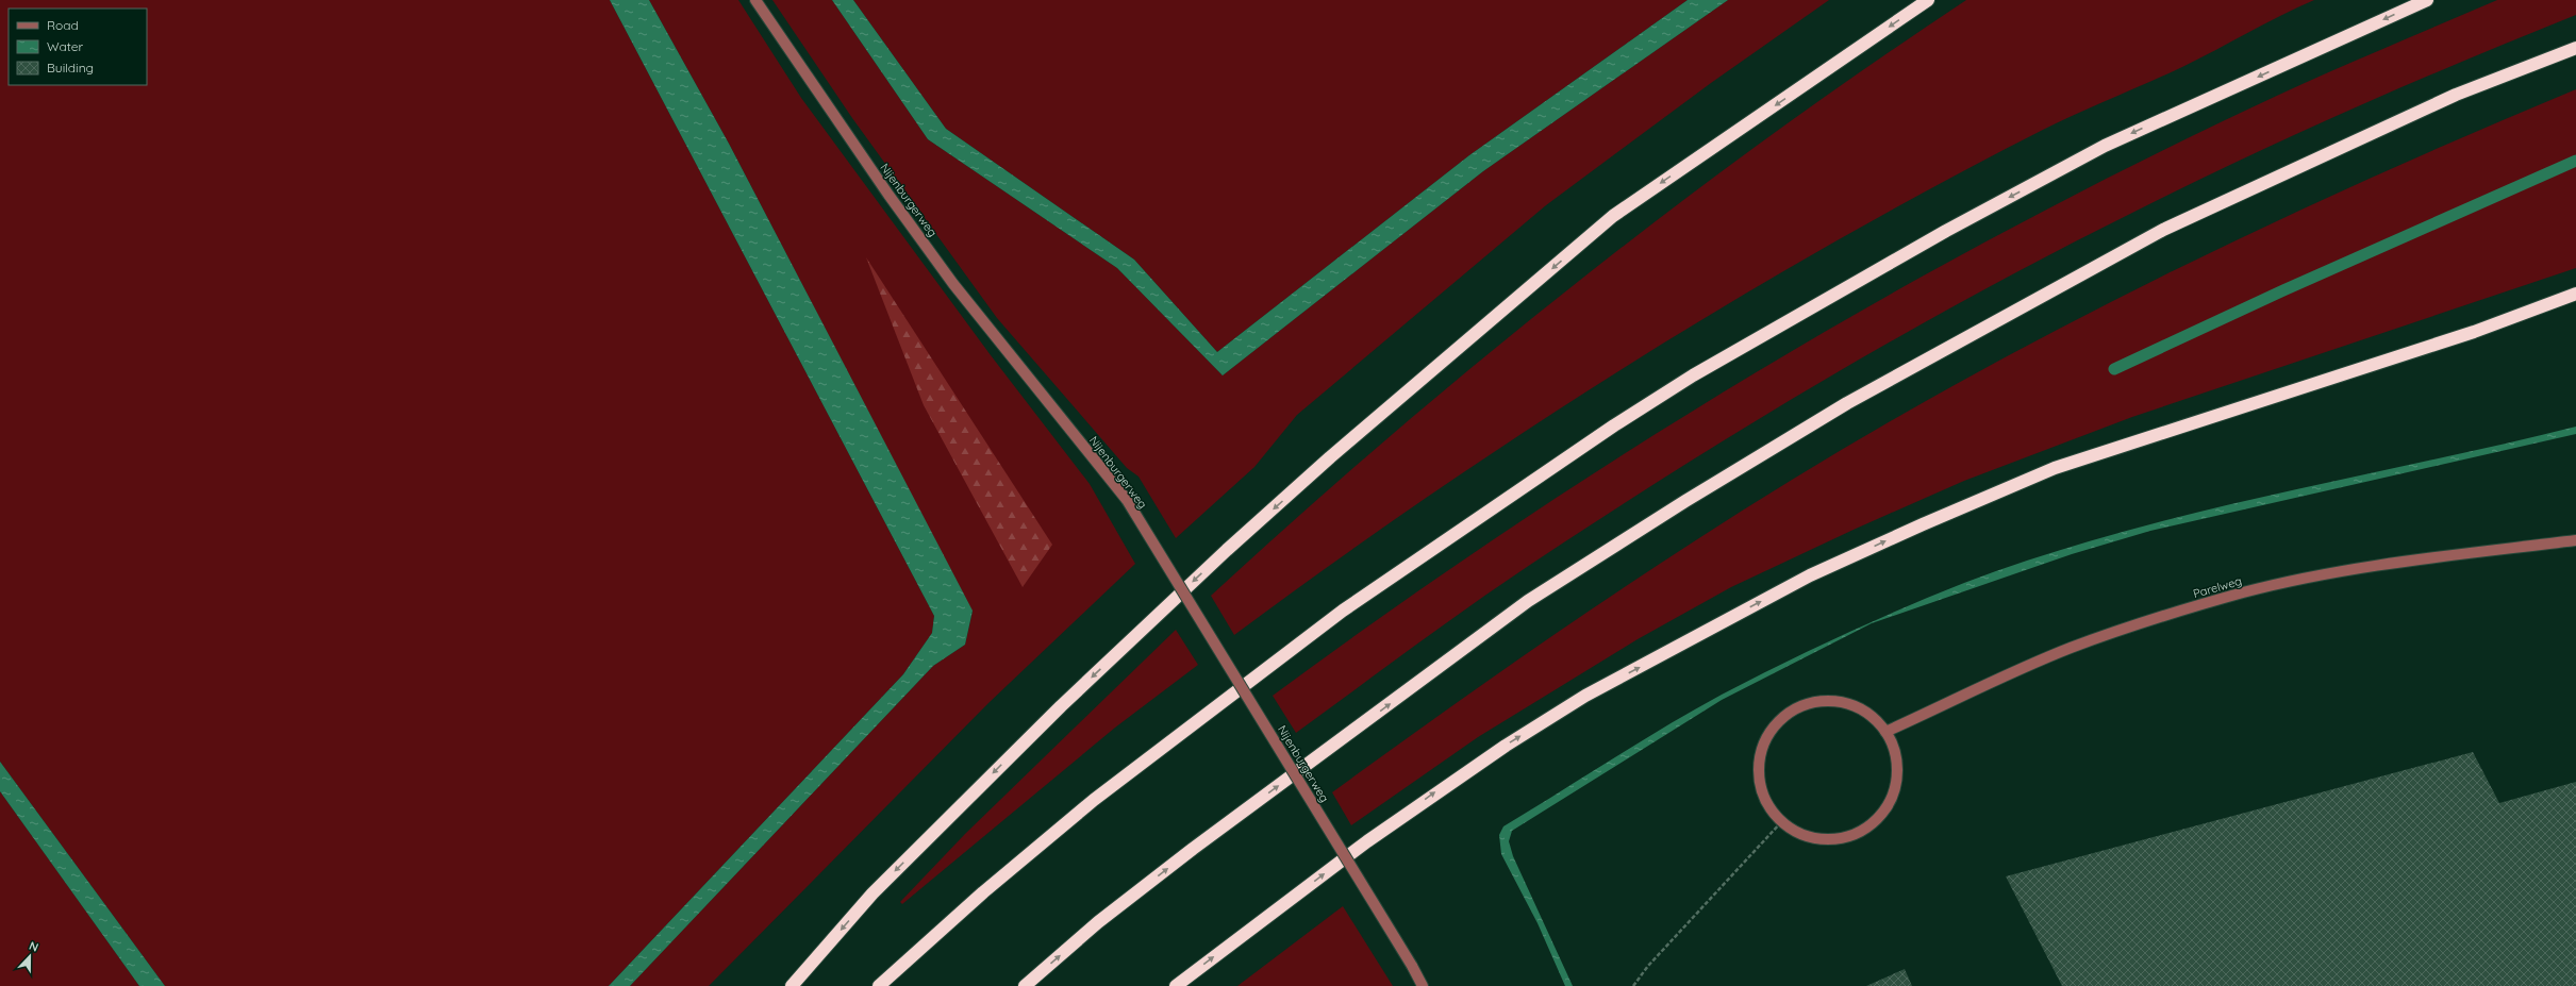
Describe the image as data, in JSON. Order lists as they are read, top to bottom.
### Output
{
  "streets": {
    "street": ["Nijenburgerweg", "Parelweg"]
  },
  "legend": ["Road", "Water", "Building"],
  "north": "top"
}
